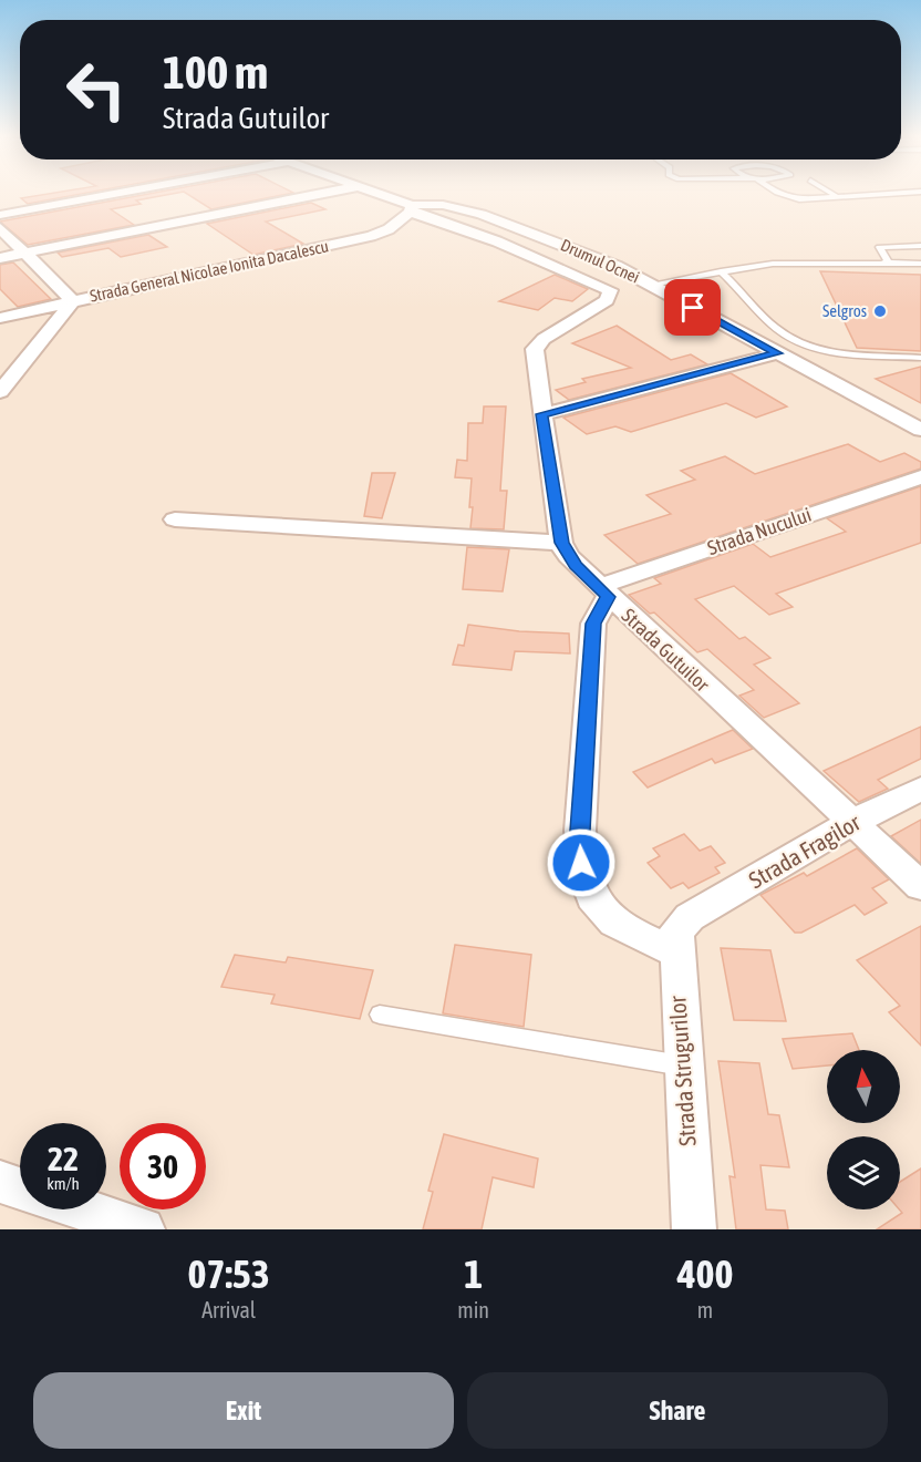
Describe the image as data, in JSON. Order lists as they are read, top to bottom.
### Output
{
  "streets": {
    "street": [
      "Drumul Ocnei",
      "Strada General Nicolae Ionita Dacalescu",
      "Strada Nucului",
      "Strada Gutuilor",
      "Strada Fragilor",
      "Strada Strugurilor"
    ]
  },
  "crossings": [
    ["Drumul Ocnei", "Strada General Nicolae Ionita Dacalescu"],
    ["Drumul Ocnei", "Strada Gutuilor"],
    ["Strada General Nicolae Ionita Dacalescu", "Strada Gutuilor"],
    ["Strada Nucului", "Strada Gutuilor"],
    ["Strada Gutuilor", "Strada Fragilor"],
    ["Strada Fragilor", "Strada Strugurilor"]
  ],
  "places": ["Selgros"],
  "north": "top",
  "page": {
    "turn": ["100 m", "Strada Gutuilor"],
    "speed": "22 km/h",
    "limit": "30",
    "eta": [
      "07:53",
      "Arrival",
      "1",
      "min",
      "400",
      "m"
    ],
    "buttons": ["Exit", "Share"]
  }
}
